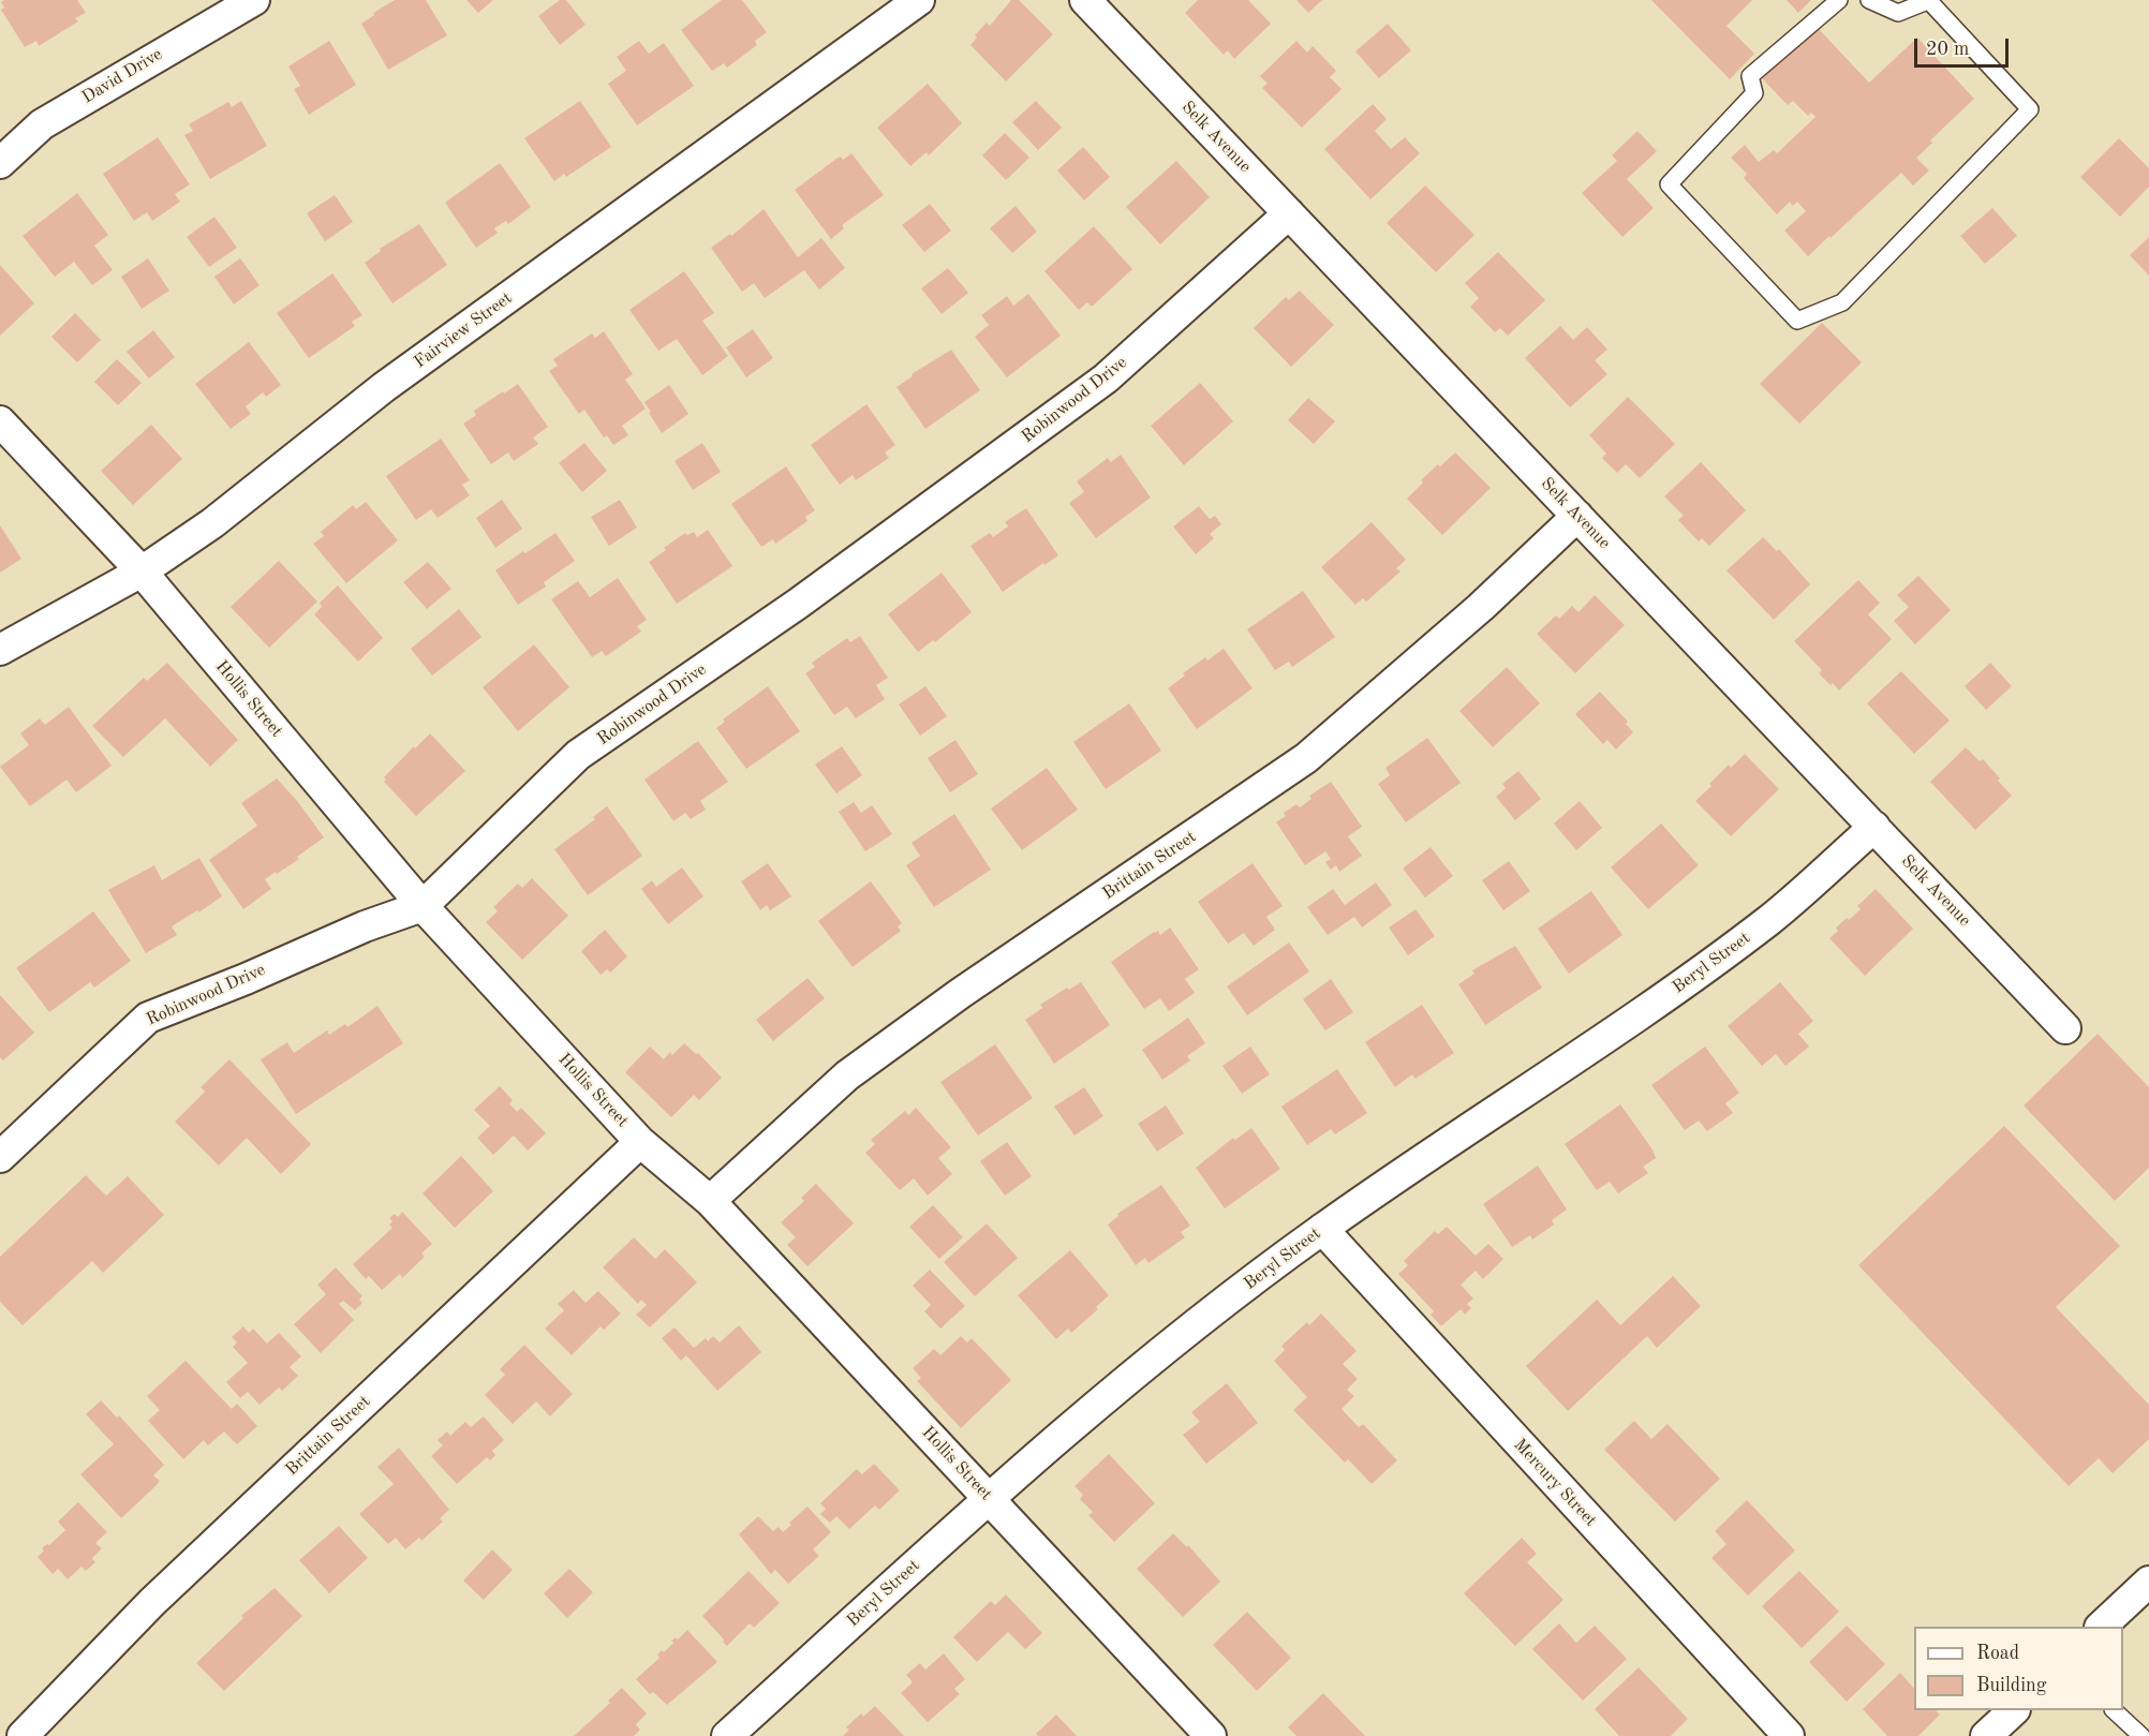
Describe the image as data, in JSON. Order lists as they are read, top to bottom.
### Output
{
  "streets": {
    "street": [
      "David Drive",
      "Selk Avenue",
      "Fairview Street",
      "Robinwood Drive",
      "Hollis Street",
      "Brittain Street",
      "Beryl Street",
      "Mercury Street"
    ]
  },
  "crossings": [
    ["Selk Avenue", "Robinwood Drive"],
    ["Selk Avenue", "Brittain Street"],
    ["Selk Avenue", "Beryl Street"],
    ["Fairview Street", "Hollis Street"],
    ["Robinwood Drive", "Hollis Street"],
    ["Hollis Street", "Brittain Street"],
    ["Hollis Street", "Beryl Street"],
    ["Beryl Street", "Mercury Street"]
  ],
  "legend": ["Road", "Building"],
  "scale_bar": "20 m"
}
